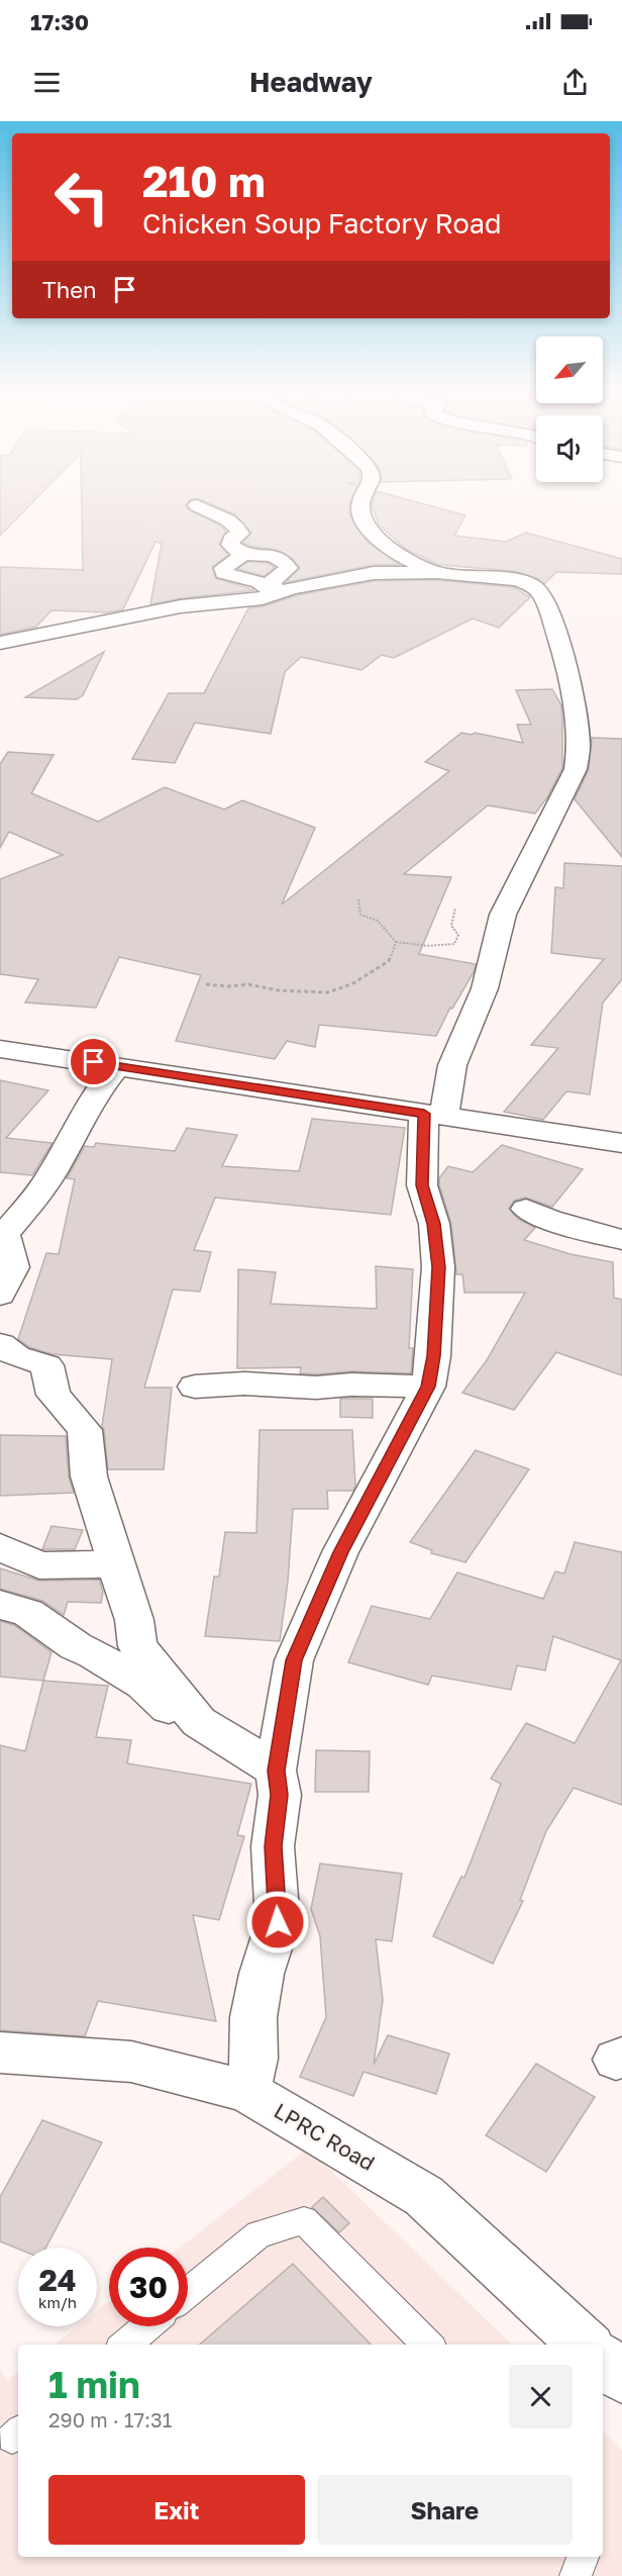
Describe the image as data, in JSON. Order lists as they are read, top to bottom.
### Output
{
  "streets": {
    "street": ["LPRC Road"]
  },
  "north": "bottom left",
  "page": {
    "status": "17:30",
    "header": "Headway",
    "turn": ["210 m", "Chicken Soup Factory Road"],
    "then": "Then",
    "speed": "24 km/h",
    "limit": "30",
    "heading": ["1 min", "290 m · 17:31"],
    "buttons": ["Exit", "Share"]
  }
}
